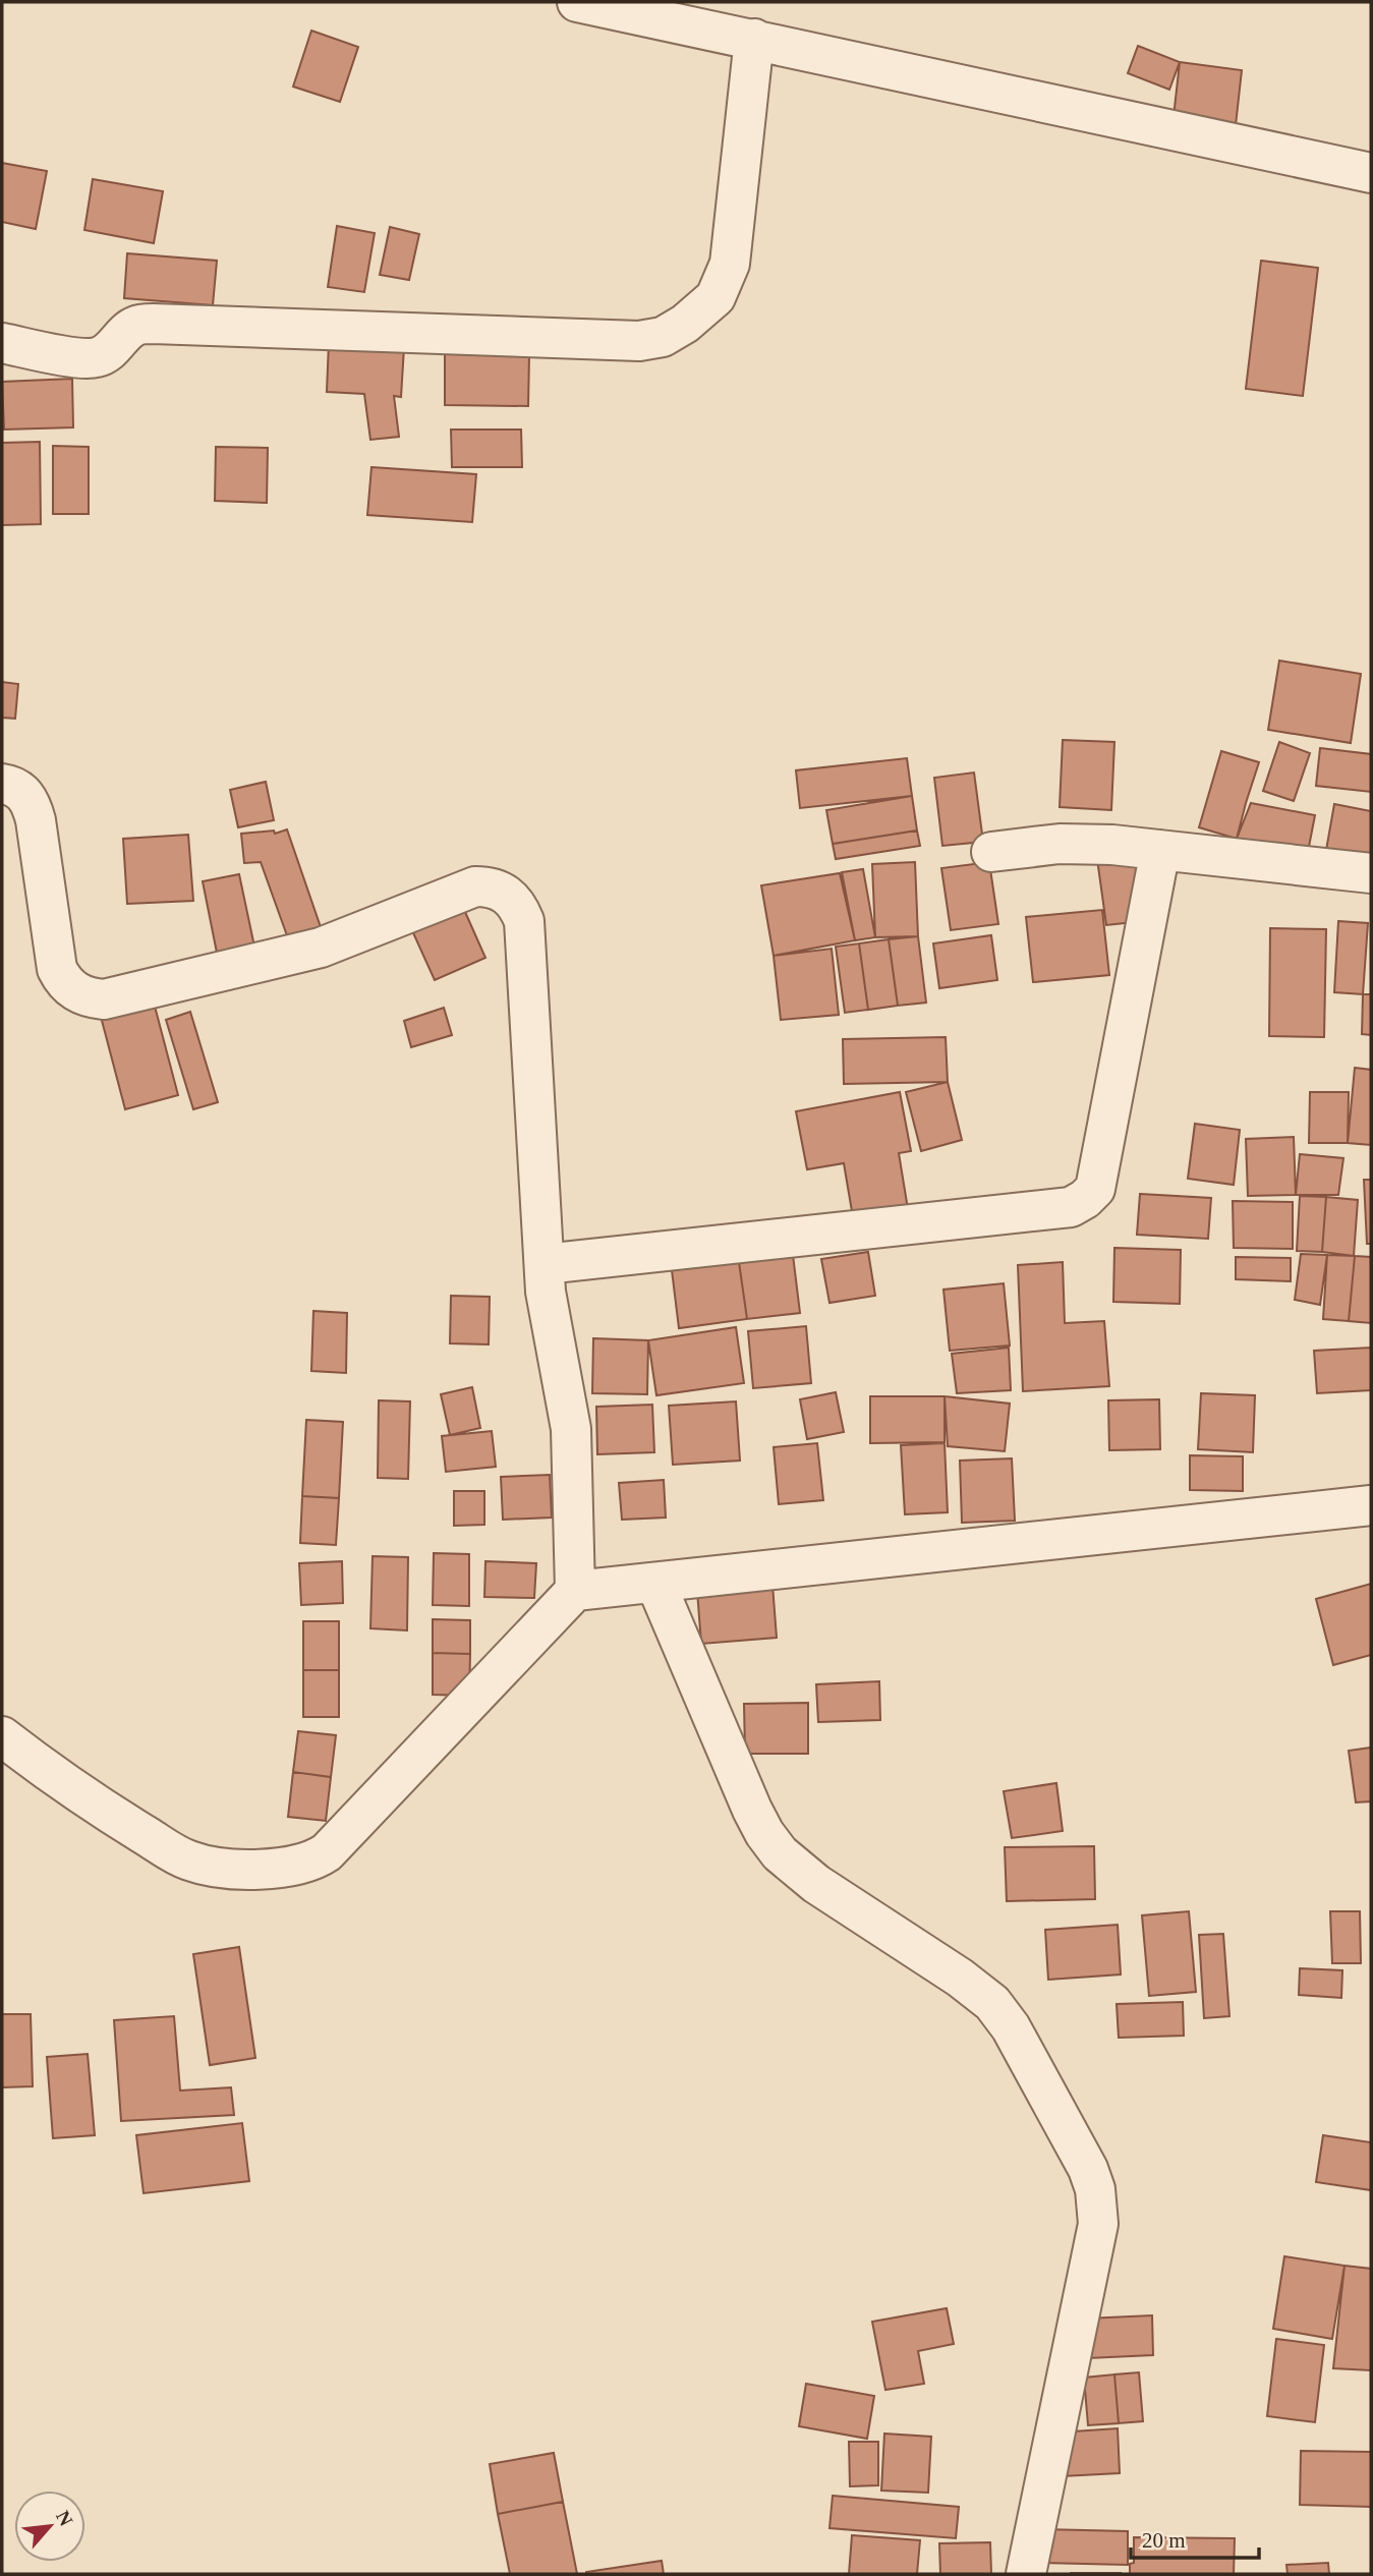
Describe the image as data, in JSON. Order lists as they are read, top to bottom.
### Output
{
  "scale_bar": "20 m",
  "north": "top right"
}
